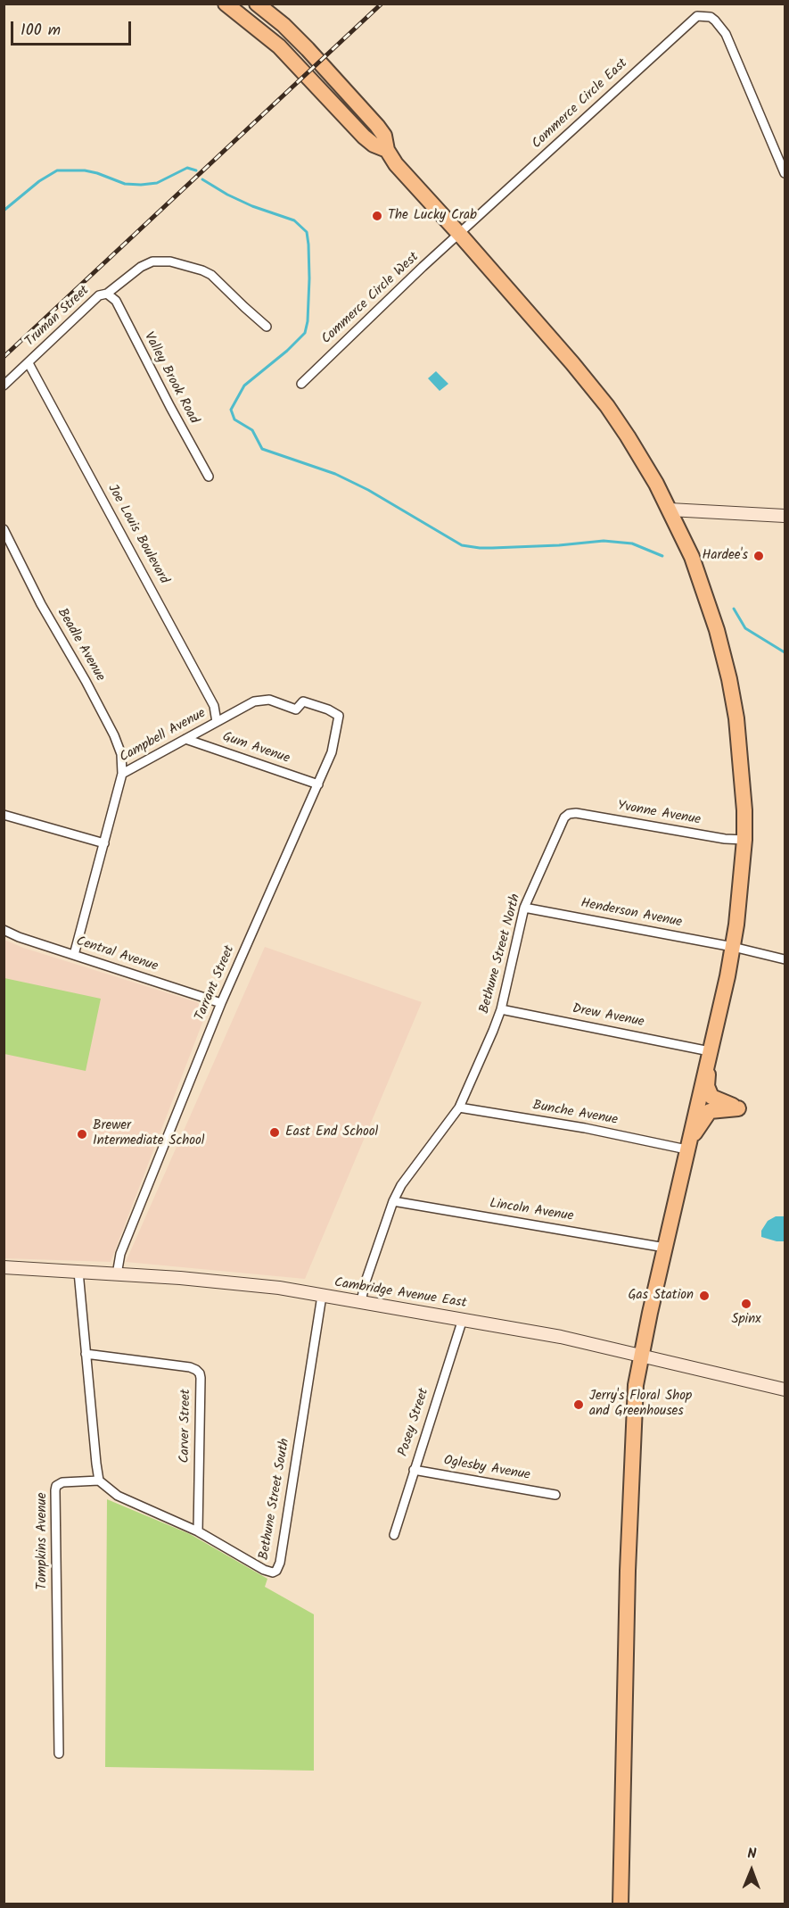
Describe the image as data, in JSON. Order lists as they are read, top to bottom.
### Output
{
  "streets": {
    "main road": ["Cambridge Avenue East"],
    "street": [
      "Commerce Circle East",
      "Commerce Circle West",
      "Truman Street",
      "Valley Brook Road",
      "Joe Louis Boulevard",
      "Beadle Avenue",
      "Campbell Avenue",
      "Gum Avenue",
      "Yvonne Avenue",
      "Henderson Avenue",
      "Bethune Street North",
      "Central Avenue",
      "Tarrant Street",
      "Drew Avenue",
      "Bunche Avenue",
      "Lincoln Avenue",
      "Posey Street",
      "Carver Street",
      "Oglesby Avenue",
      "Bethune Street South",
      "Tompkins Avenue"
    ]
  },
  "crossings": [
    ["Commerce Circle East", "Commerce Circle West"],
    ["Truman Street", "Valley Brook Road"],
    ["Truman Street", "Joe Louis Boulevard"],
    ["Joe Louis Boulevard", "Campbell Avenue"],
    ["Beadle Avenue", "Campbell Avenue"],
    ["Campbell Avenue", "Gum Avenue"],
    ["Campbell Avenue", "Central Avenue"],
    ["Campbell Avenue", "Tarrant Street"],
    ["Gum Avenue", "Tarrant Street"],
    ["Yvonne Avenue", "Bethune Street North"],
    ["Henderson Avenue", "Bethune Street North"],
    ["Bethune Street North", "Drew Avenue"],
    ["Bethune Street North", "Bunche Avenue"],
    ["Bethune Street North", "Lincoln Avenue"],
    ["Bethune Street North", "Cambridge Avenue East"],
    ["Central Avenue", "Tarrant Street"],
    ["Tarrant Street", "Cambridge Avenue East"],
    ["Cambridge Avenue East", "Posey Street"],
    ["Cambridge Avenue East", "Bethune Street South"],
    ["Posey Street", "Oglesby Avenue"],
    ["Carver Street", "Bethune Street South"],
    ["Bethune Street South", "Tompkins Avenue"]
  ],
  "places": [
    "The Lucky Crab",
    "Hardee's",
    "East End School",
    "Brewer Intermediate School",
    "Gas Station",
    "Spinx",
    "Jerry's Floral Shop and Greenhouses"
  ],
  "scale_bar": "100 m",
  "north": "top"
}
